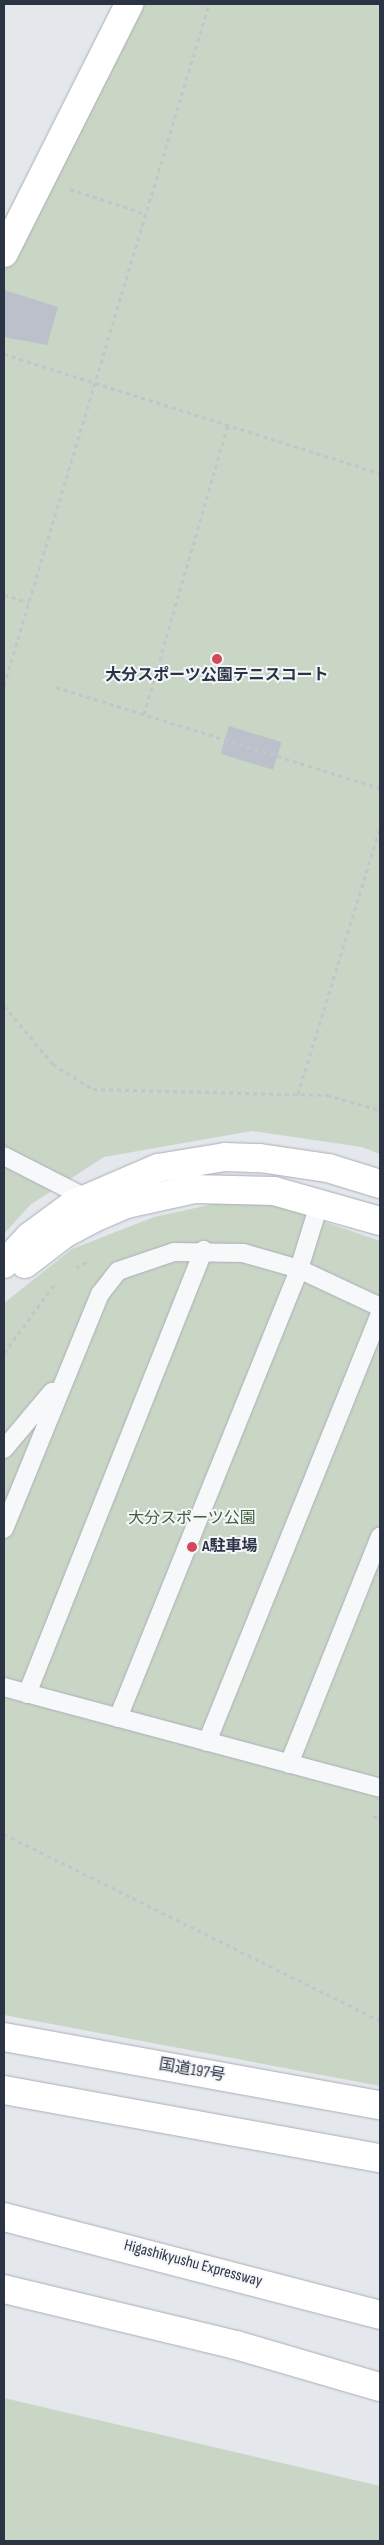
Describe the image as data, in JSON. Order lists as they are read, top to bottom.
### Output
{
  "streets": {
    "main road": ["国道197号", "Higashikyushu Expressway"]
  },
  "parks": ["大分スポーツ公園"],
  "places": ["大分スポーツ公園テニスコート", "A駐車場"]
}
